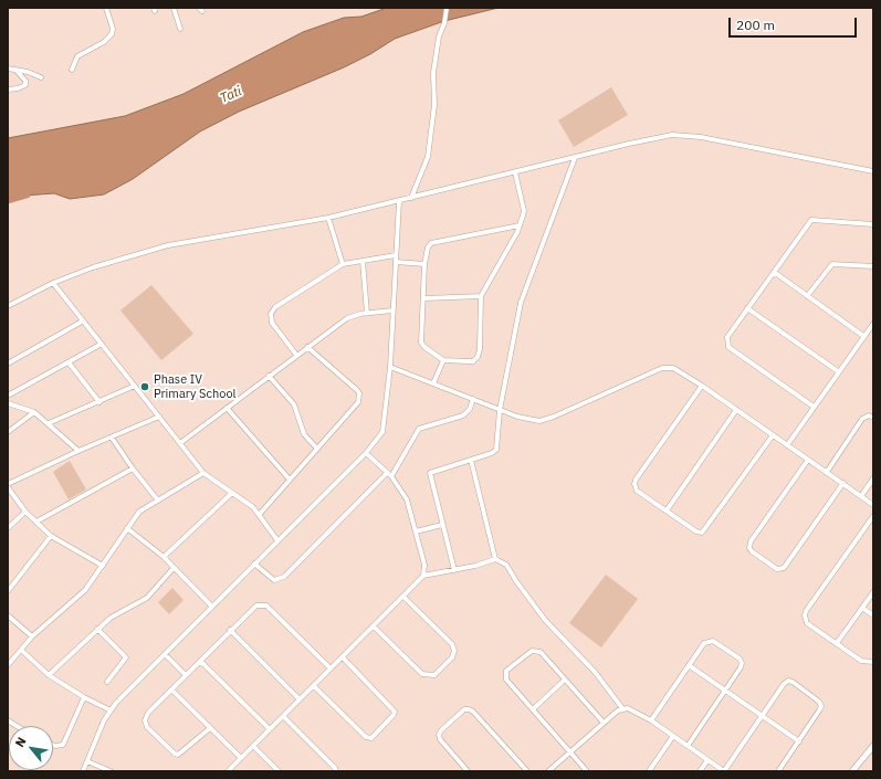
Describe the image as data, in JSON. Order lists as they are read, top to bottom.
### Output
{
  "water": ["Tati"],
  "places": ["Phase IV Primary School"],
  "scale_bar": "200 m",
  "north": "top left"
}
